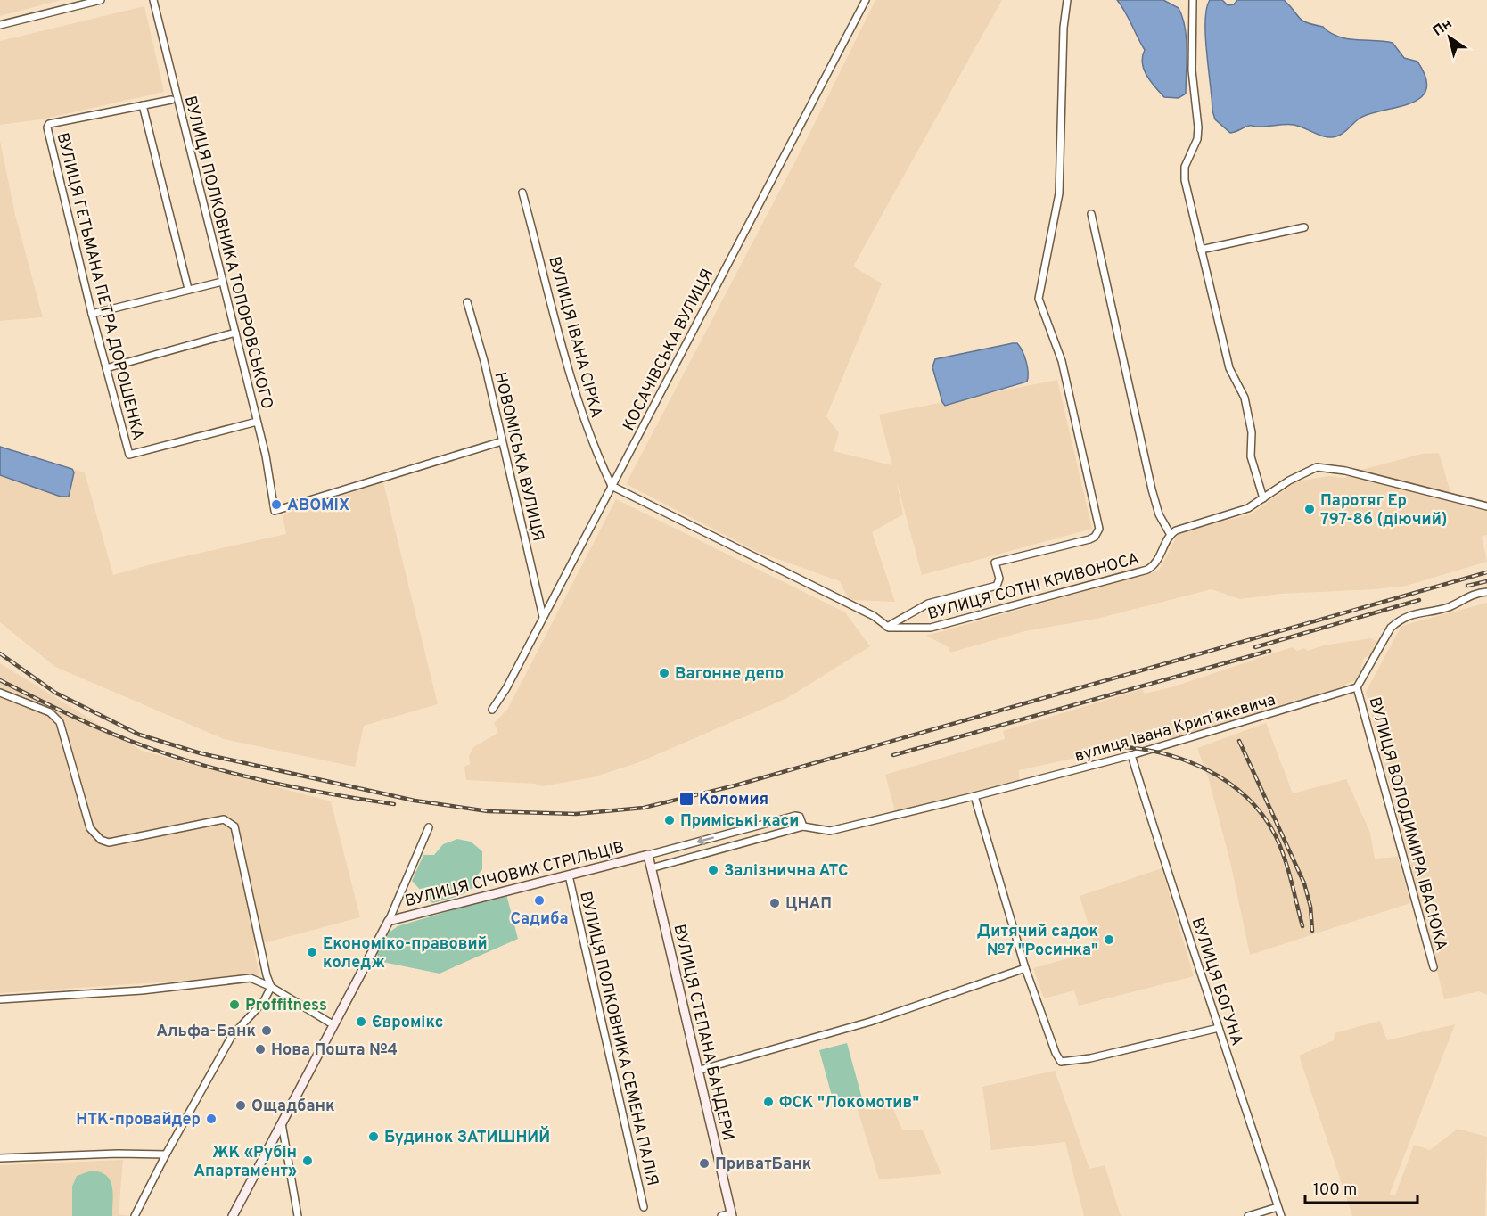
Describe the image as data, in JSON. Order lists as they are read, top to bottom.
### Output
{
  "streets": {
    "street": [
      "ВУЛИЦЯ ПОЛКОВНИКА ТОПОРОВСЬКОГО",
      "ВУЛИЦЯ ГЕТЬМАНА ПЕТРА ДОРОШЕНКА",
      "ВУЛИЦЯ ІВАНА СІРКА",
      "КОСАЧІВСЬКА ВУЛИЦЯ",
      "НОВОМІСЬКА ВУЛИЦЯ",
      "ВУЛИЦЯ СОТНІ КРИВОНОСА",
      "вулиця Івана Крипʼякевича",
      "ВУЛИЦЯ ВОЛОДИМИРА ІВАСЮКА",
      "ВУЛИЦЯ СІЧОВИХ СТРІЛЬЦІВ",
      "ВУЛИЦЯ БОГУНА",
      "ВУЛИЦЯ СТЕПАНА БАНДЕРИ",
      "ВУЛИЦЯ ПОЛКОВНИКА СЕМЕНА ПАЛІЯ"
    ]
  },
  "crossings": [
    ["ВУЛИЦЯ ПОЛКОВНИКА ТОПОРОВСЬКОГО", "ВУЛИЦЯ ГЕТЬМАНА ПЕТРА ДОРОШЕНКА"],
    ["ВУЛИЦЯ ПОЛКОВНИКА ТОПОРОВСЬКОГО", "НОВОМІСЬКА ВУЛИЦЯ"],
    ["ВУЛИЦЯ ІВАНА СІРКА", "КОСАЧІВСЬКА ВУЛИЦЯ"],
    ["КОСАЧІВСЬКА ВУЛИЦЯ", "НОВОМІСЬКА ВУЛИЦЯ"],
    ["вулиця Івана Крипʼякевича", "ВУЛИЦЯ ВОЛОДИМИРА ІВАСЮКА"],
    ["вулиця Івана Крипʼякевича", "ВУЛИЦЯ БОГУНА"],
    ["ВУЛИЦЯ СІЧОВИХ СТРІЛЬЦІВ", "ВУЛИЦЯ СТЕПАНА БАНДЕРИ"],
    ["ВУЛИЦЯ СІЧОВИХ СТРІЛЬЦІВ", "ВУЛИЦЯ ПОЛКОВНИКА СЕМЕНА ПАЛІЯ"]
  ],
  "places": {
    "other": [
      "ABOMIX",
      "Паротяг Ер 797-86 (діючий)",
      "Вагонне депо",
      "Приміські каси",
      "Залізнична АТС",
      "Садиба",
      "ЦНАП",
      "Дитячий садок №7 \"Росинка\"",
      "Економіко-правовий коледж",
      "Proffitness",
      "Євромікс",
      "Альфа-Банк",
      "Нова Пошта №4",
      "ФСК \"Локомотив\"",
      "Ощадбанк",
      "НТК-провайдер",
      "Будинок ЗАТИШНИЙ",
      "ЖК «Рубін Апартамент»",
      "ПриватБанк"
    ],
    "transit": ["Коломия"]
  },
  "scale_bar": "100 m",
  "north": "top left"
}
